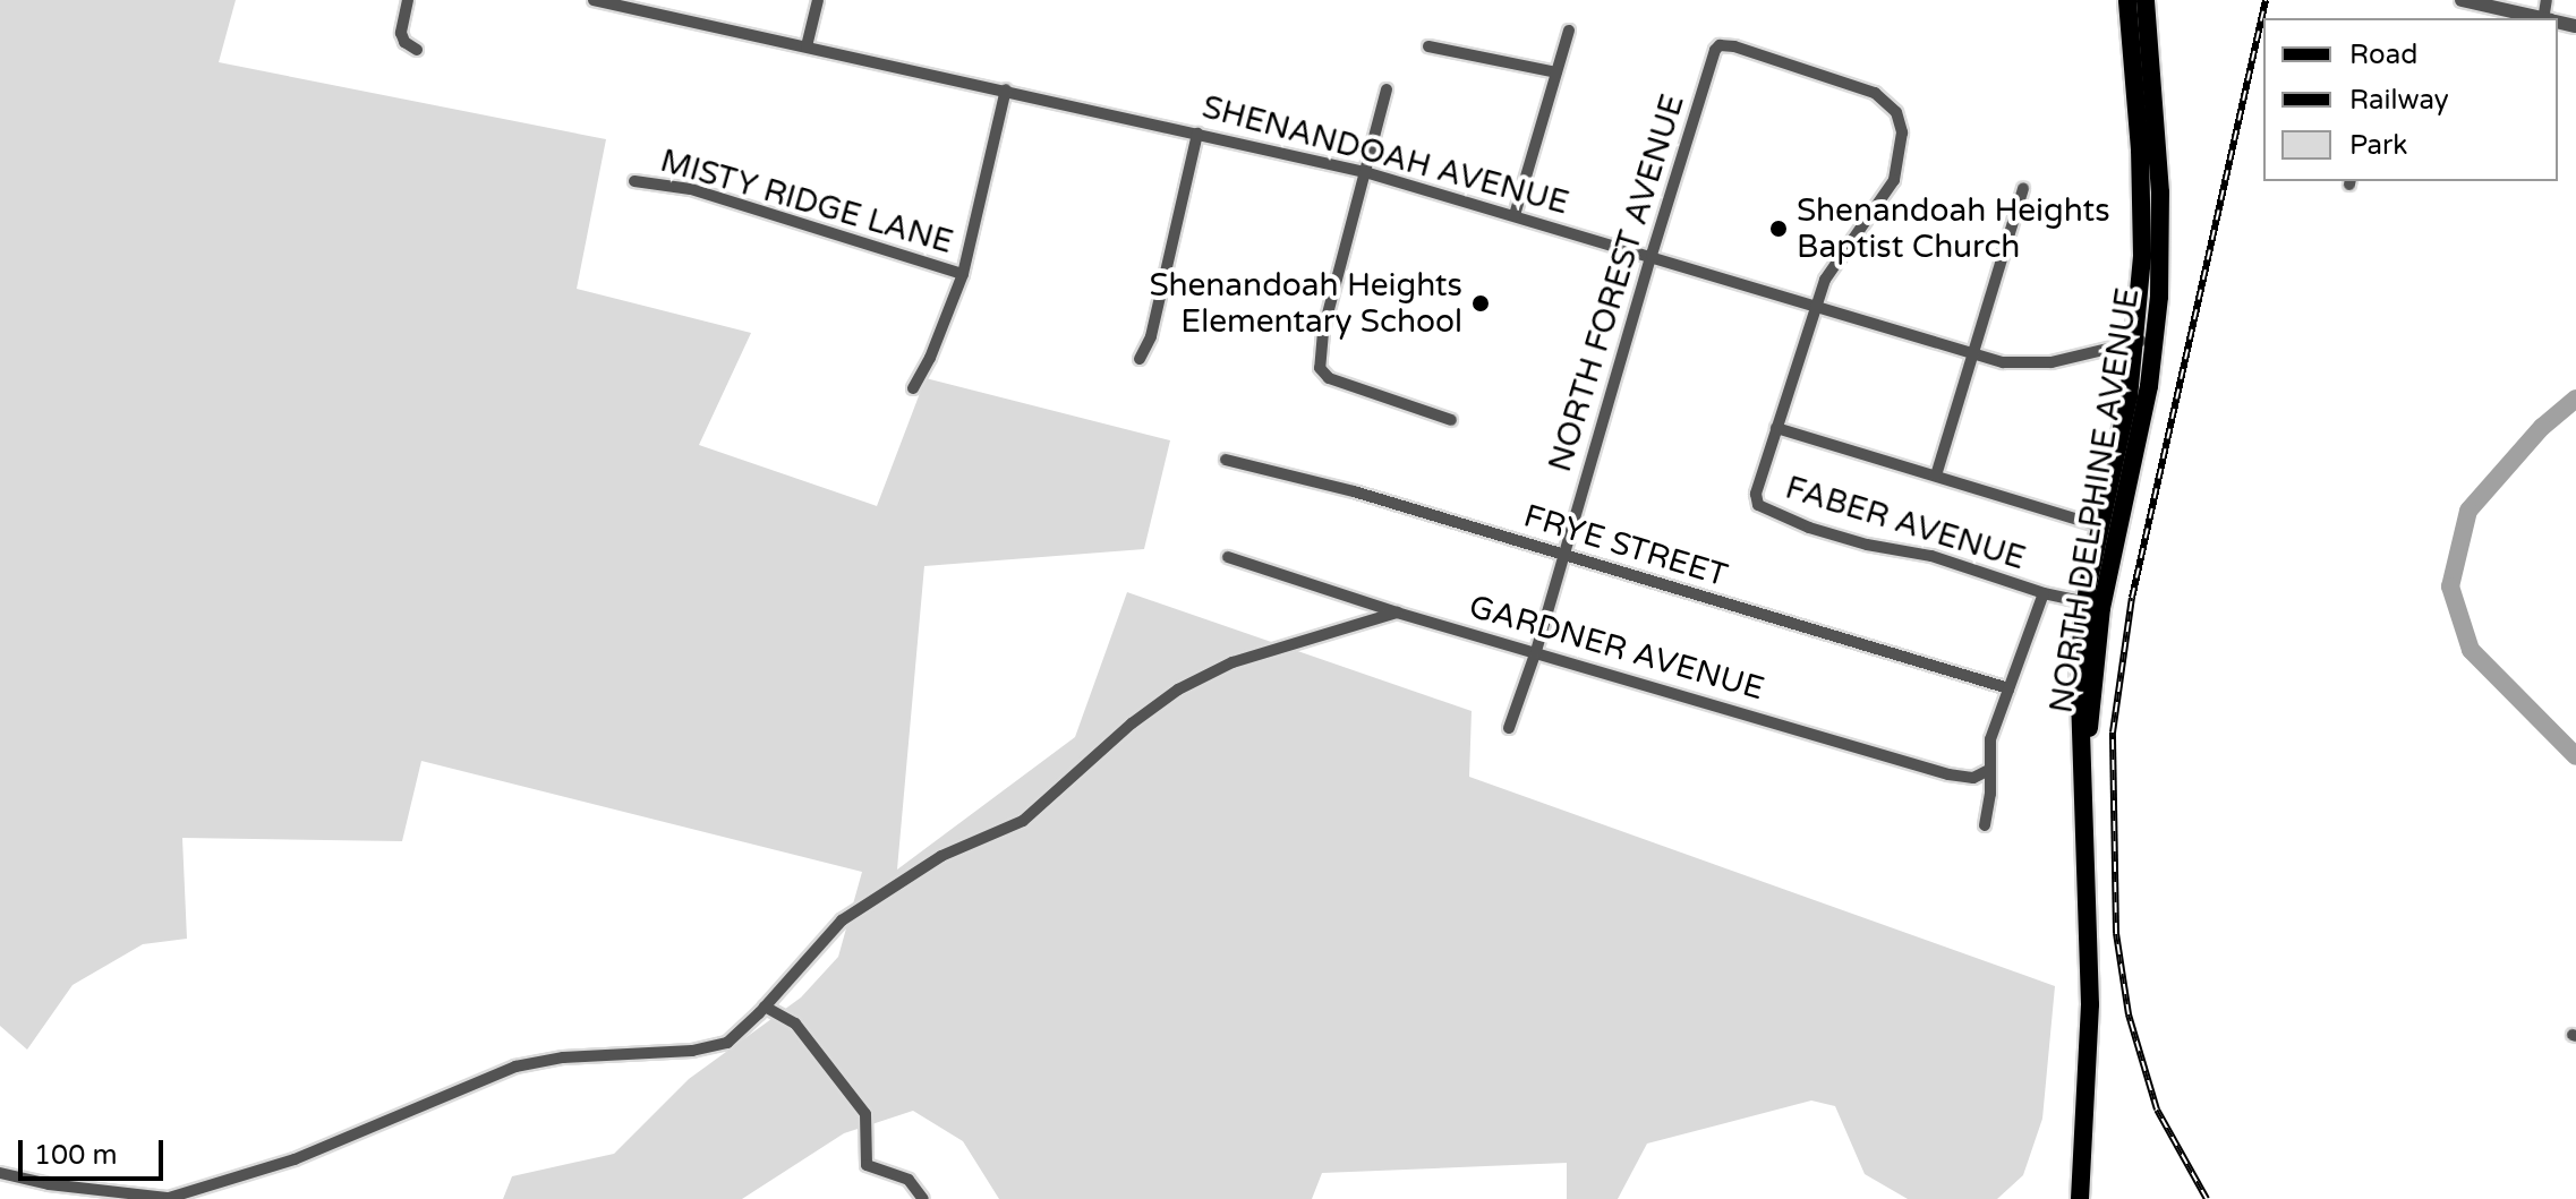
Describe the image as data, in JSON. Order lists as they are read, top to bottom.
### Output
{
  "streets": {
    "main road": ["NORTH DELPHINE AVENUE"],
    "street": [
      "SHENANDOAH AVENUE",
      "MISTY RIDGE LANE",
      "NORTH FOREST AVENUE",
      "FABER AVENUE",
      "FRYE STREET",
      "GARDNER AVENUE"
    ]
  },
  "crossings": [
    ["SHENANDOAH AVENUE", "NORTH FOREST AVENUE"],
    ["SHENANDOAH AVENUE", "NORTH DELPHINE AVENUE"],
    ["NORTH FOREST AVENUE", "FRYE STREET"],
    ["NORTH FOREST AVENUE", "GARDNER AVENUE"],
    ["NORTH DELPHINE AVENUE", "FABER AVENUE"]
  ],
  "places": ["Shenandoah Heights Baptist Church", "Shenandoah Heights Elementary School"],
  "legend": ["Road", "Railway", "Park"],
  "scale_bar": "100 m"
}
